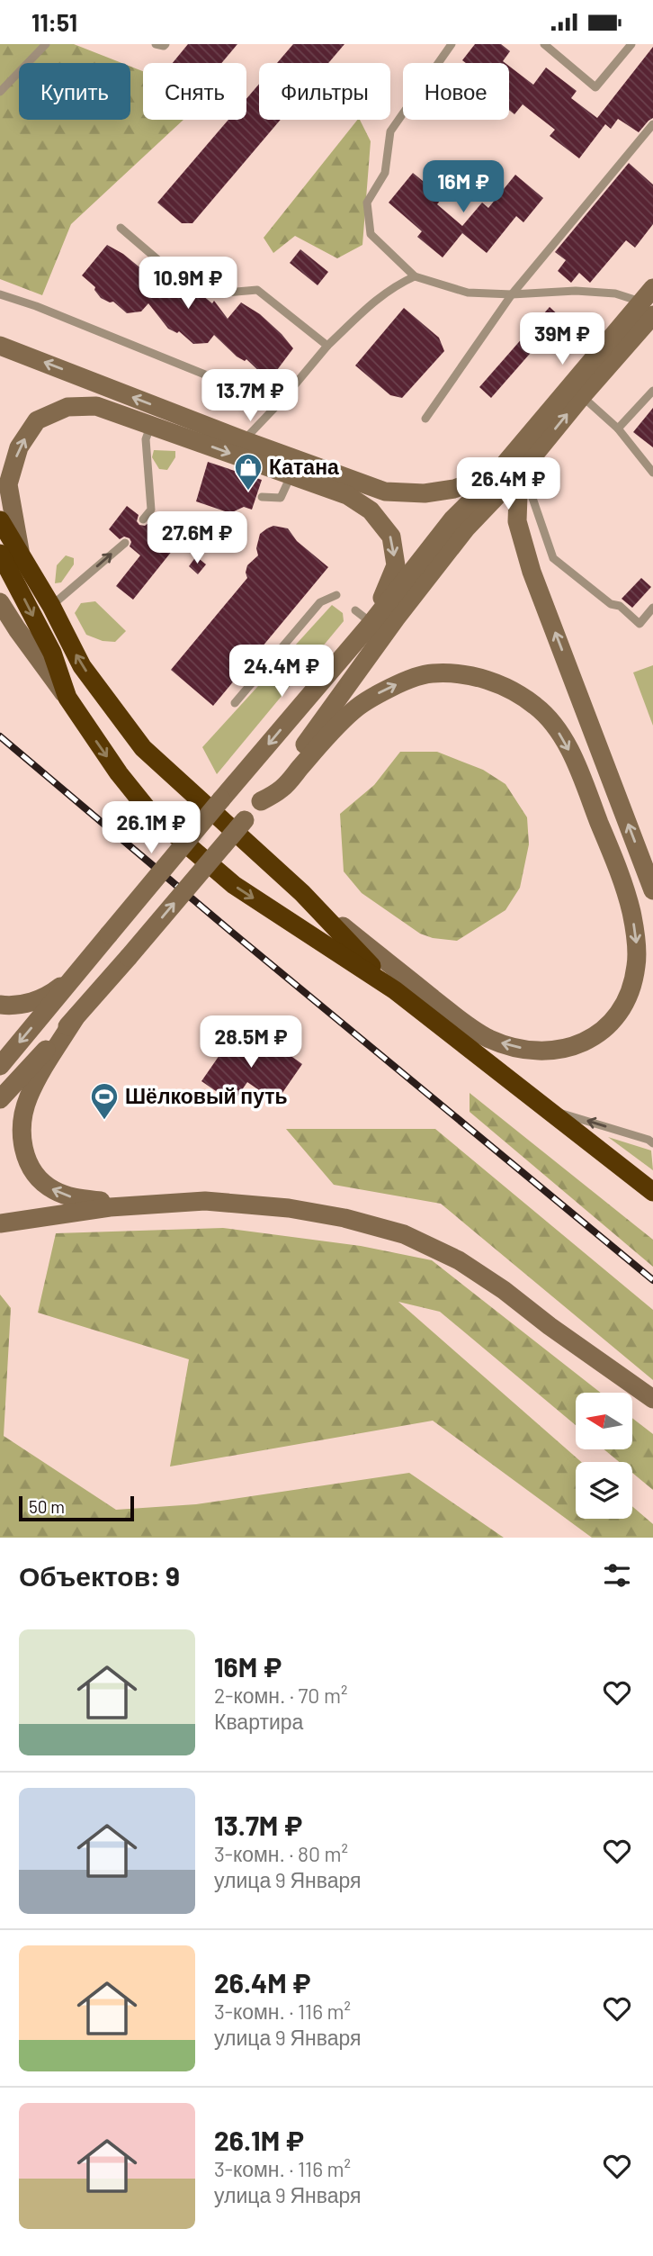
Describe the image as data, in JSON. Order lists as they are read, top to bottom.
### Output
{
  "places": {
    "shop": ["Катана"],
    "sports": ["Шёлковый путь"]
  },
  "scale_bar": "50 m",
  "north": "left",
  "page": {
    "status": "11:51",
    "chip": [
      "Купить",
      "Снять",
      "Фильтры",
      "Новое"
    ],
    "price": [
      "16M ₽",
      "10.9M ₽",
      "39M ₽",
      "13.7M ₽",
      "26.4M ₽",
      "27.6M ₽",
      "24.4M ₽",
      "26.1M ₽",
      "28.5M ₽"
    ],
    "scale": "50 m",
    "heading": "Объектов: 9",
    "list": [
      {
        "name": "16M ₽",
        "note": "2-комн. · 70 m² · Квартира"
      },
      {
        "name": "13.7M ₽",
        "note": "3-комн. · 80 m² · улица 9 Января"
      },
      {
        "name": "26.4M ₽",
        "note": "3-комн. · 116 m² · улица 9 Января"
      },
      {
        "name": "26.1M ₽",
        "note": "3-комн. · 116 m² · улица 9 Января"
      }
    ]
  }
}
